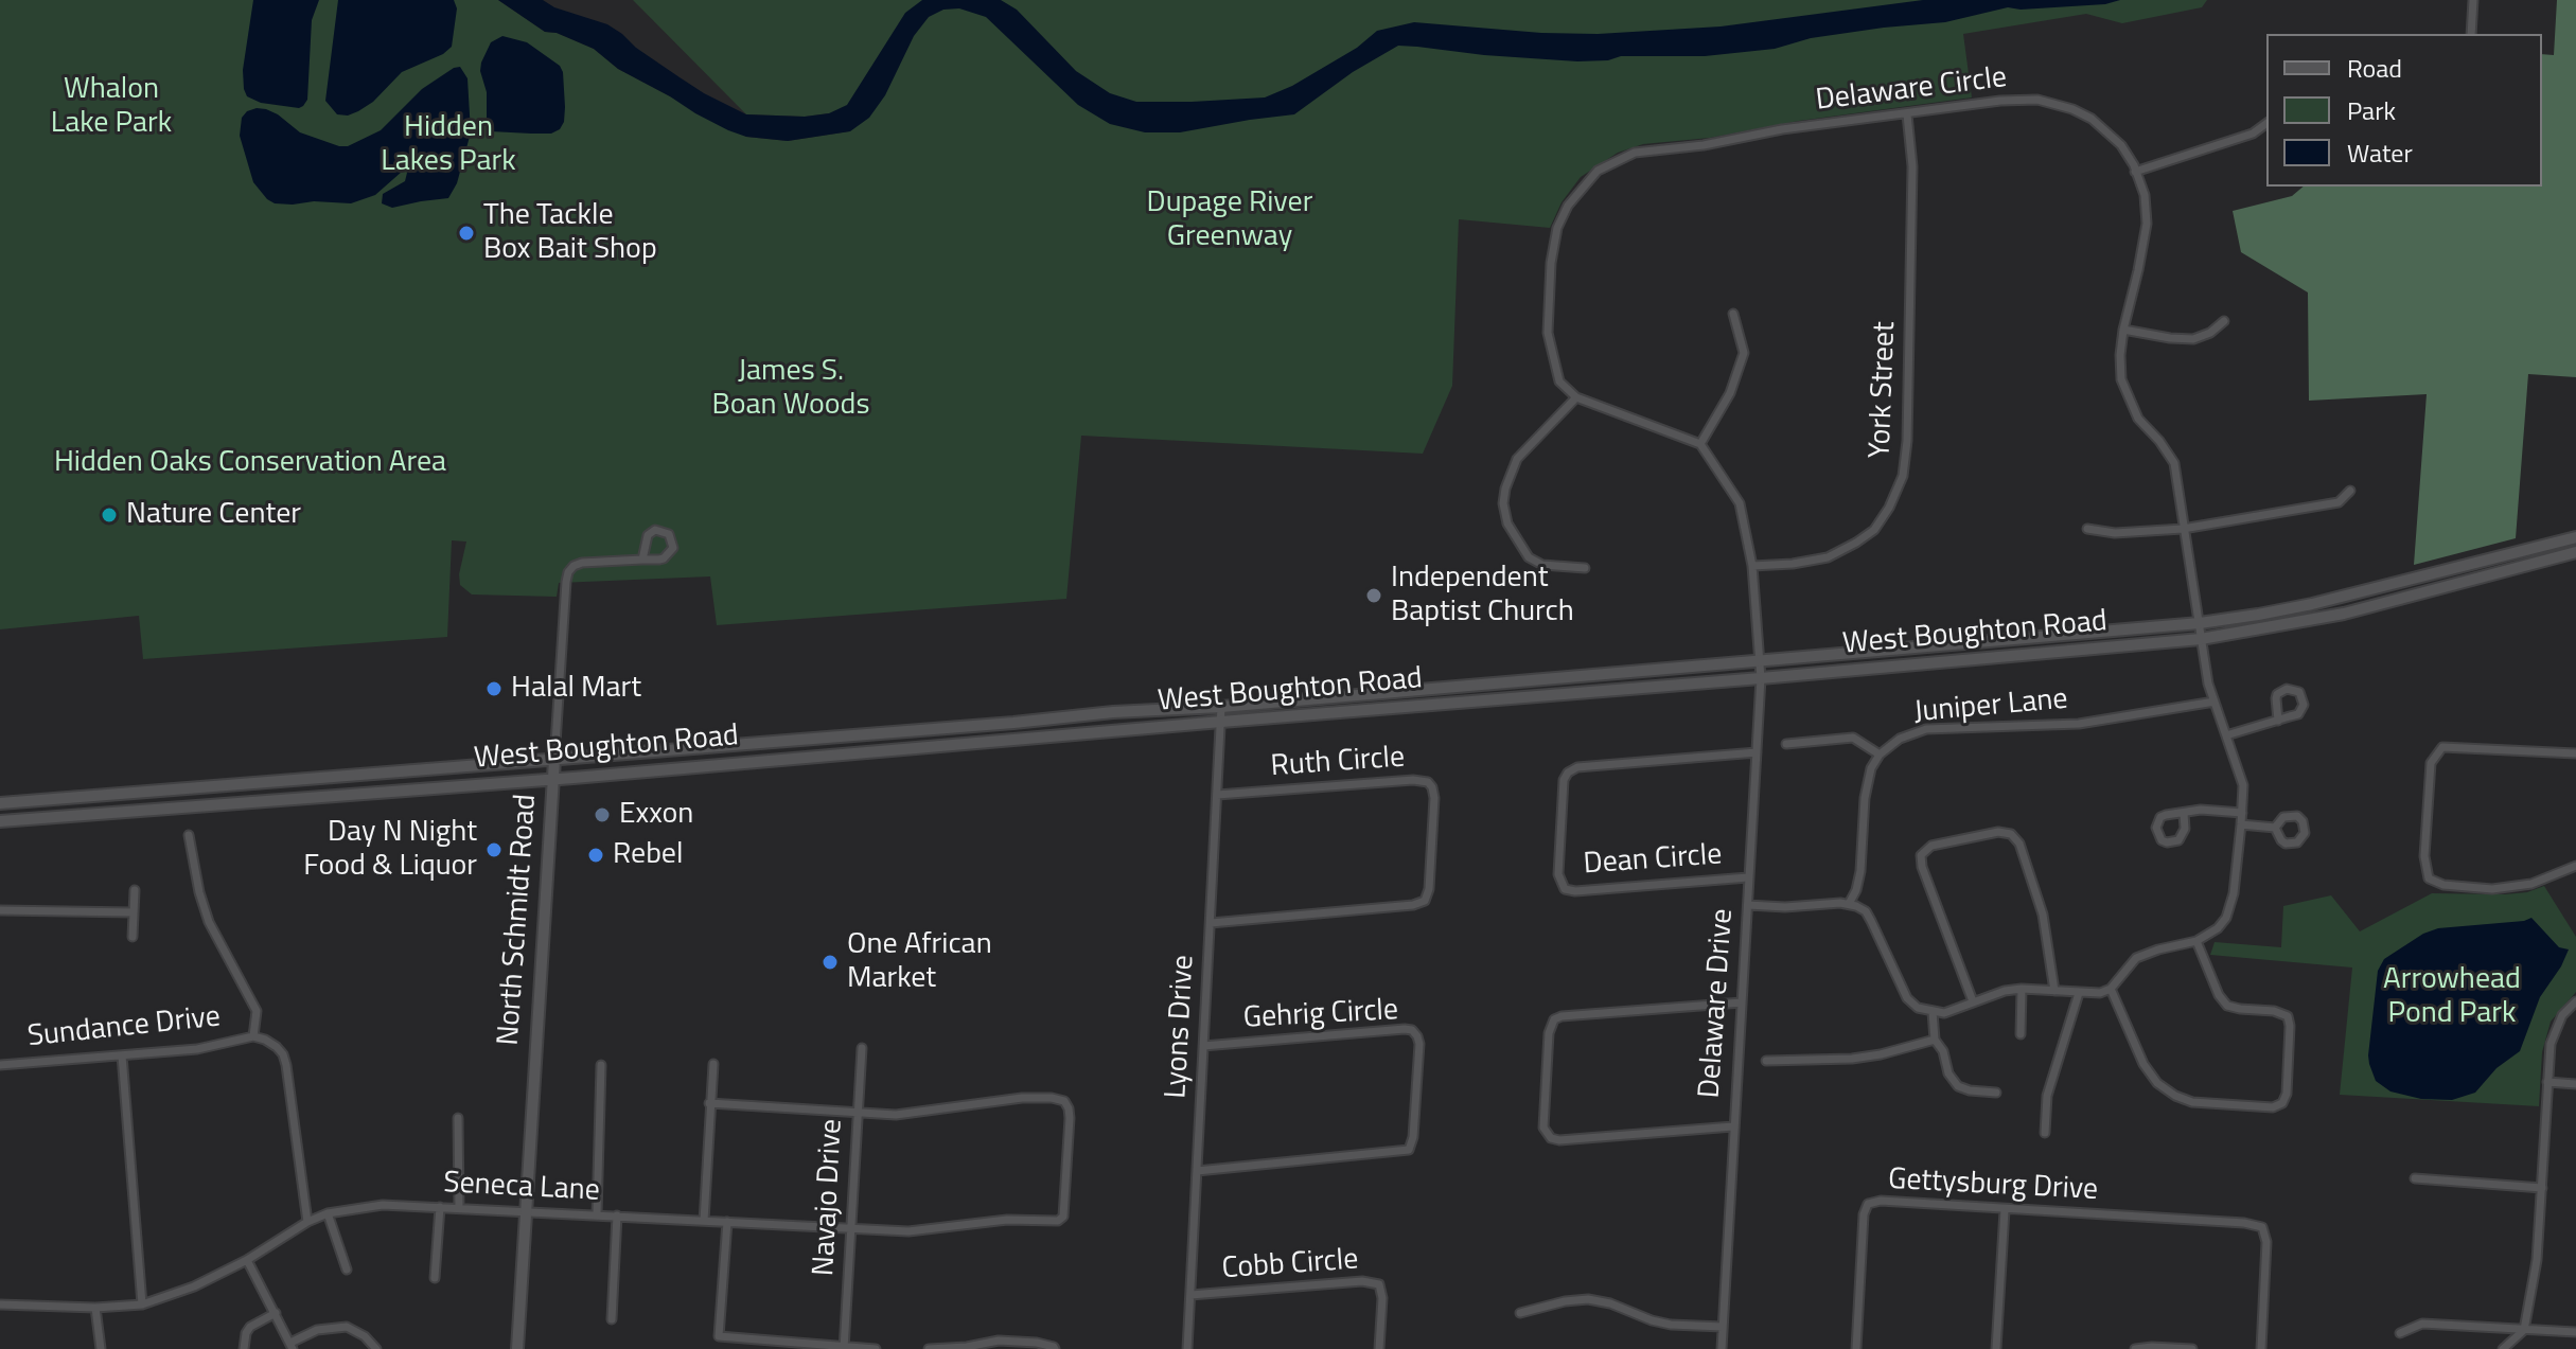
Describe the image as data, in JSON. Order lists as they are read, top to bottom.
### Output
{
  "streets": {
    "main road": ["West Boughton Road", "North Schmidt Road"],
    "street": [
      "Delaware Circle",
      "York Street",
      "Juniper Lane",
      "Ruth Circle",
      "Dean Circle",
      "Delaware Drive",
      "Gehrig Circle",
      "Lyons Drive",
      "Sundance Drive",
      "Gettysburg Drive",
      "Seneca Lane",
      "Navajo Drive",
      "Cobb Circle"
    ]
  },
  "crossings": [
    ["Delaware Circle", "York Street"],
    ["Delaware Circle", "West Boughton Road"],
    ["Delaware Circle", "Juniper Lane"],
    ["West Boughton Road", "North Schmidt Road"],
    ["West Boughton Road", "Delaware Drive"],
    ["West Boughton Road", "Lyons Drive"],
    ["Ruth Circle", "Lyons Drive"],
    ["Dean Circle", "Delaware Drive"],
    ["North Schmidt Road", "Seneca Lane"],
    ["Gehrig Circle", "Lyons Drive"],
    ["Lyons Drive", "Cobb Circle"],
    ["Seneca Lane", "Navajo Drive"]
  ],
  "parks": [
    "Whalon Lake Park",
    "Hidden Lakes Park",
    "Dupage River Greenway",
    "James S. Boan Woods",
    "Hidden Oaks Conservation Area",
    "Arrowhead Pond Park"
  ],
  "places": [
    "The Tackle Box Bait Shop",
    "Nature Center",
    "Independent Baptist Church",
    "Halal Mart",
    "Exxon",
    "Day N Night Food & Liquor",
    "Rebel",
    "One African Market"
  ],
  "legend": ["Road", "Park", "Water"]
}
